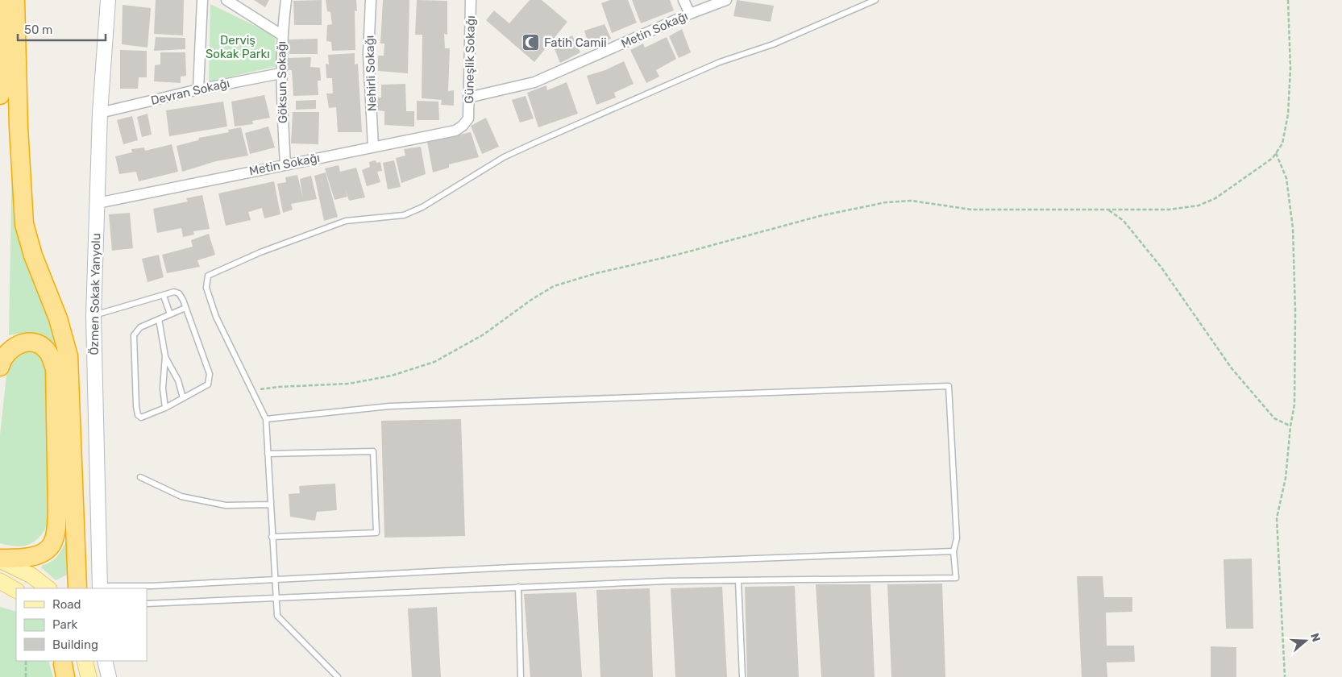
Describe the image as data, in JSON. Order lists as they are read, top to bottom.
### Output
{
  "streets": {
    "main road": ["Özmen Sokak Yanyolu"],
    "street": [
      "Metin Sokağı",
      "Güneşlik Sokağı",
      "Nehirli Sokağı",
      "Göksun Sokağı",
      "Devran Sokağı"
    ]
  },
  "crossings": [
    ["Metin Sokağı", "Güneşlik Sokağı"],
    ["Metin Sokağı", "Nehirli Sokağı"],
    ["Metin Sokağı", "Göksun Sokağı"],
    ["Metin Sokağı", "Özmen Sokak Yanyolu"],
    ["Göksun Sokağı", "Devran Sokağı"],
    ["Devran Sokağı", "Özmen Sokak Yanyolu"]
  ],
  "parks": ["Derviş Sokak Parkı"],
  "places": {
    "mosque": ["Fatih Camii"]
  },
  "legend": ["Road", "Park", "Building"],
  "scale_bar": "50 m",
  "north": "right"
}
